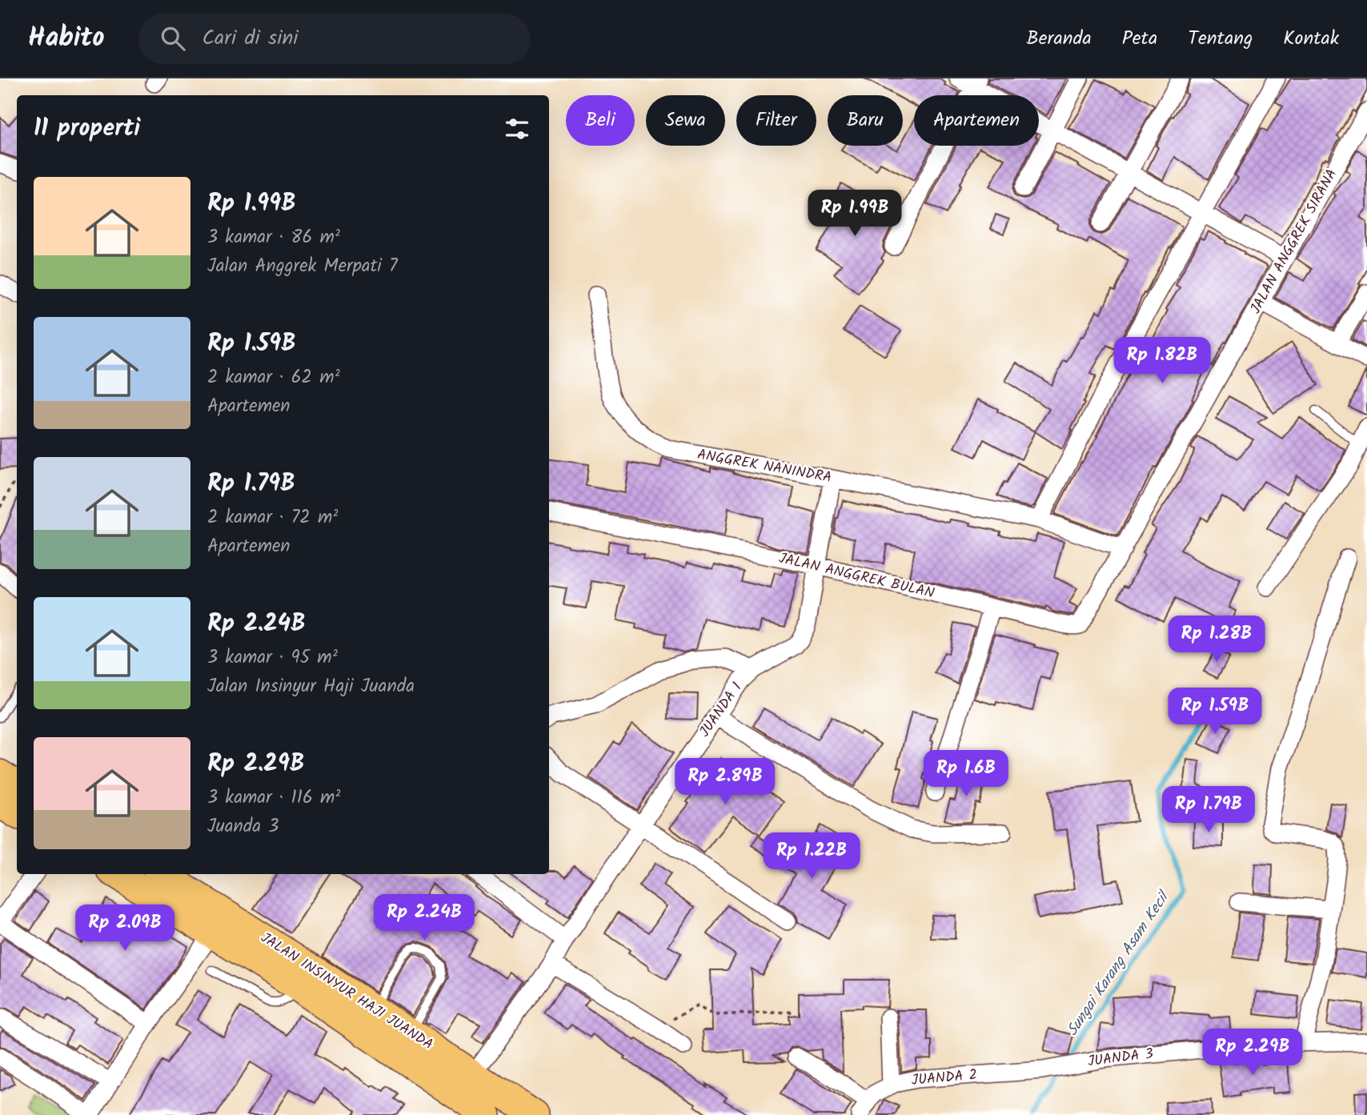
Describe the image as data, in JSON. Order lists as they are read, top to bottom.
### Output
{
  "streets": {
    "highway": ["JALAN INSINYUR HAJI JUANDA"],
    "street": [
      "JALAN ANGGREK SIRANA",
      "ANGGREK NANINDRA",
      "JALAN ANGGREK BULAN",
      "JUANDA 1",
      "JUANDA 3",
      "JUANDA 2"
    ]
  },
  "crossings": [
    ["JALAN ANGGREK SIRANA", "ANGGREK NANINDRA"],
    ["JALAN ANGGREK SIRANA", "JALAN ANGGREK BULAN"],
    ["ANGGREK NANINDRA", "JALAN ANGGREK BULAN"],
    ["ANGGREK NANINDRA", "JUANDA 1"],
    ["JALAN ANGGREK BULAN", "JUANDA 1"],
    ["JUANDA 1", "JALAN INSINYUR HAJI JUANDA"],
    ["JUANDA 3", "JUANDA 2"]
  ],
  "water": ["Sungai Karang Asam Kecil"],
  "page": {
    "header": "Habito",
    "search": "Cari di sini",
    "nav": [
      "Beranda",
      "Peta",
      "Tentang",
      "Kontak"
    ],
    "chip": [
      "Beli",
      "Sewa",
      "Filter",
      "Baru",
      "Apartemen"
    ],
    "heading": "11 properti",
    "list": [
      {
        "name": "Rp 1.99B",
        "note": "3 kamar · 86 m² · Jalan Anggrek Merpati 7"
      },
      {
        "name": "Rp 1.59B",
        "note": "2 kamar · 62 m² · Apartemen"
      },
      {
        "name": "Rp 1.79B",
        "note": "2 kamar · 72 m² · Apartemen"
      },
      {
        "name": "Rp 2.24B",
        "note": "3 kamar · 95 m² · Jalan Insinyur Haji Juanda"
      },
      {
        "name": "Rp 2.29B",
        "note": "3 kamar · 116 m² · Juanda 3"
      }
    ],
    "price": [
      "Rp 1.99B",
      "Rp 1.82B",
      "Rp 1.28B",
      "Rp 1.59B",
      "Rp 1.6B",
      "Rp 2.89B",
      "Rp 1.79B",
      "Rp 1.22B",
      "Rp 2.24B",
      "Rp 2.09B",
      "Rp 2.29B"
    ]
  }
}
